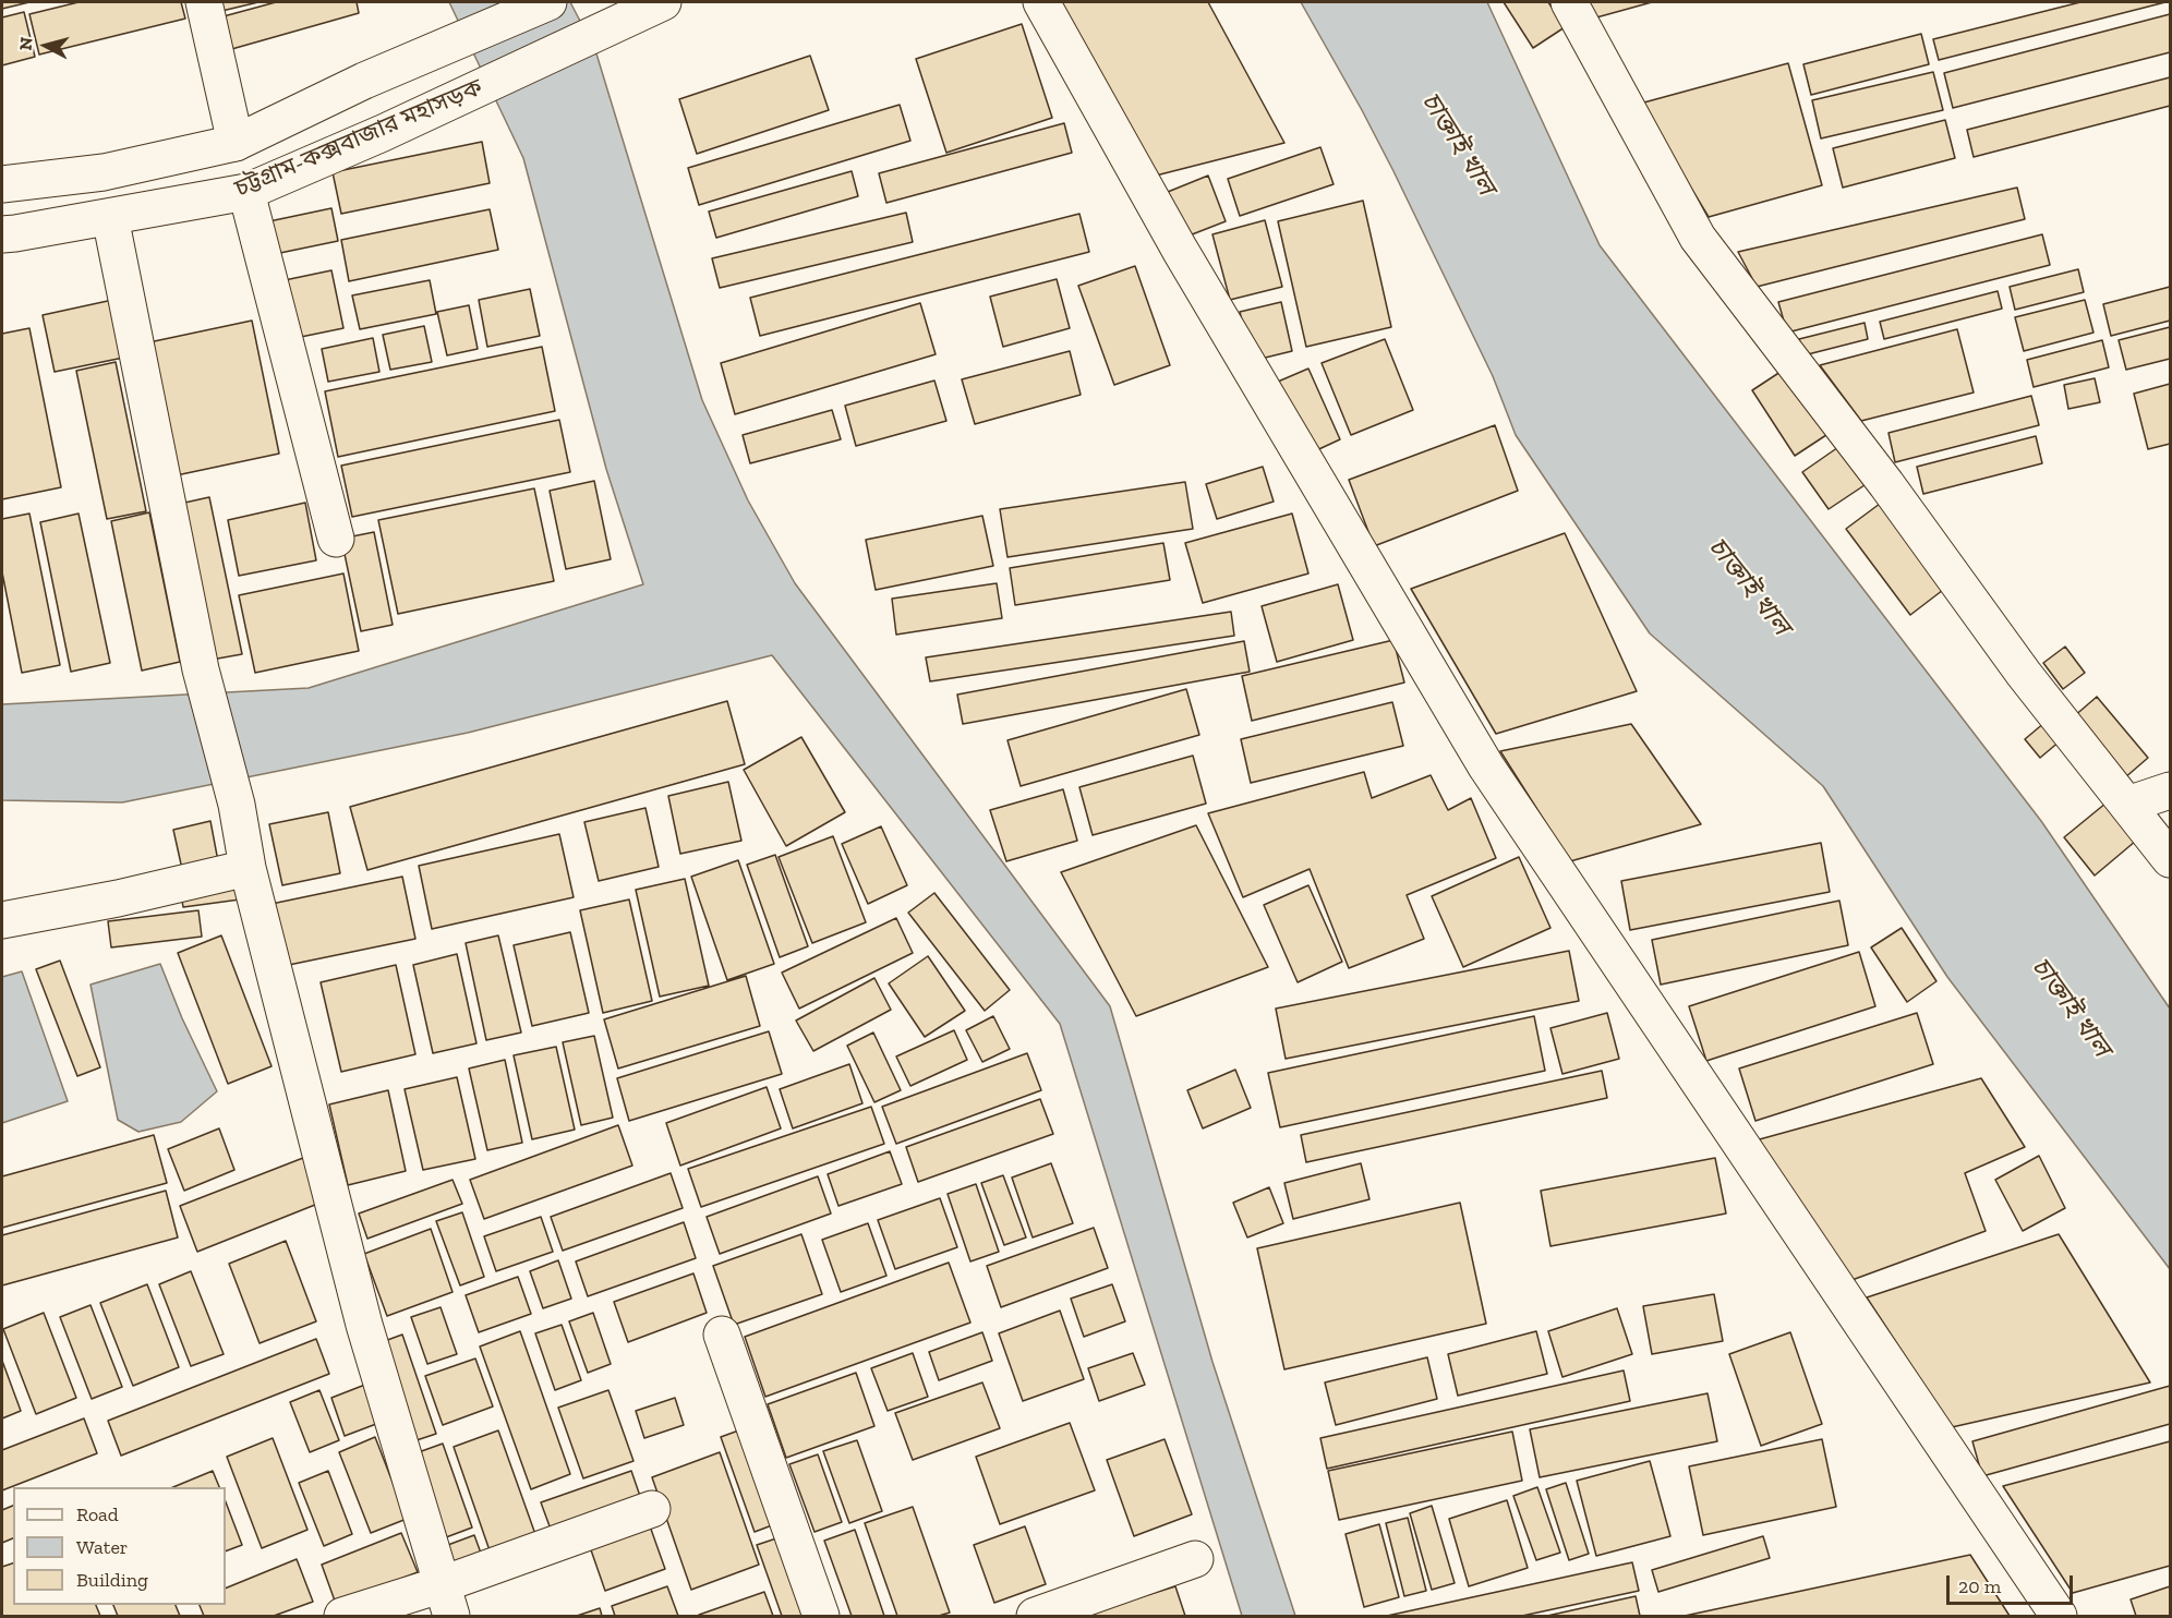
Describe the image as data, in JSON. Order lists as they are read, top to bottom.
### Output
{
  "streets": {
    "main road": ["চট্টগ্রাম-কক্সবাজার মহাসড়ক"]
  },
  "water": ["চাক্তাই খাল"],
  "legend": ["Road", "Water", "Building"],
  "scale_bar": "20 m",
  "north": "left"
}
